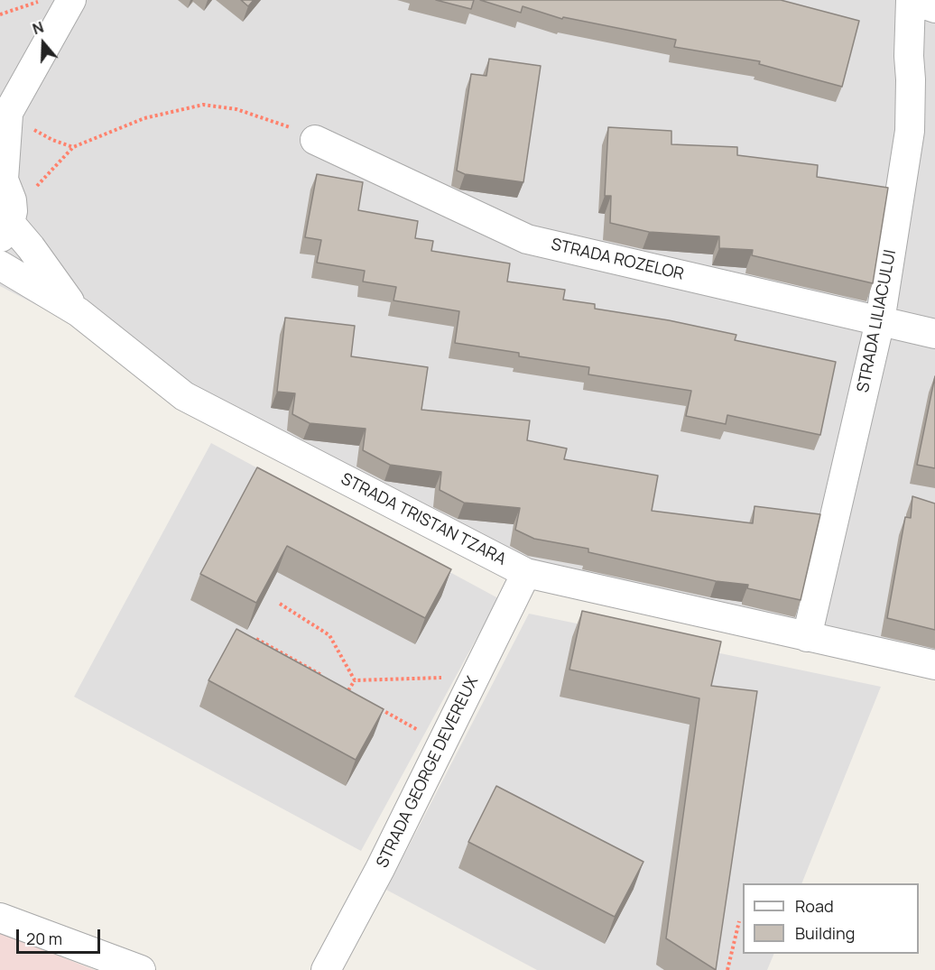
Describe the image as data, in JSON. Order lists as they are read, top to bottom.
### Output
{
  "streets": {
    "street": [
      "STRADA ROZELOR",
      "STRADA LILIACULUI",
      "STRADA TRISTAN TZARA",
      "STRADA GEORGE DEVEREUX"
    ]
  },
  "crossings": [
    ["STRADA ROZELOR", "STRADA LILIACULUI"],
    ["STRADA LILIACULUI", "STRADA TRISTAN TZARA"],
    ["STRADA TRISTAN TZARA", "STRADA GEORGE DEVEREUX"]
  ],
  "legend": ["Road", "Building"],
  "scale_bar": "20 m",
  "north": "top"
}
